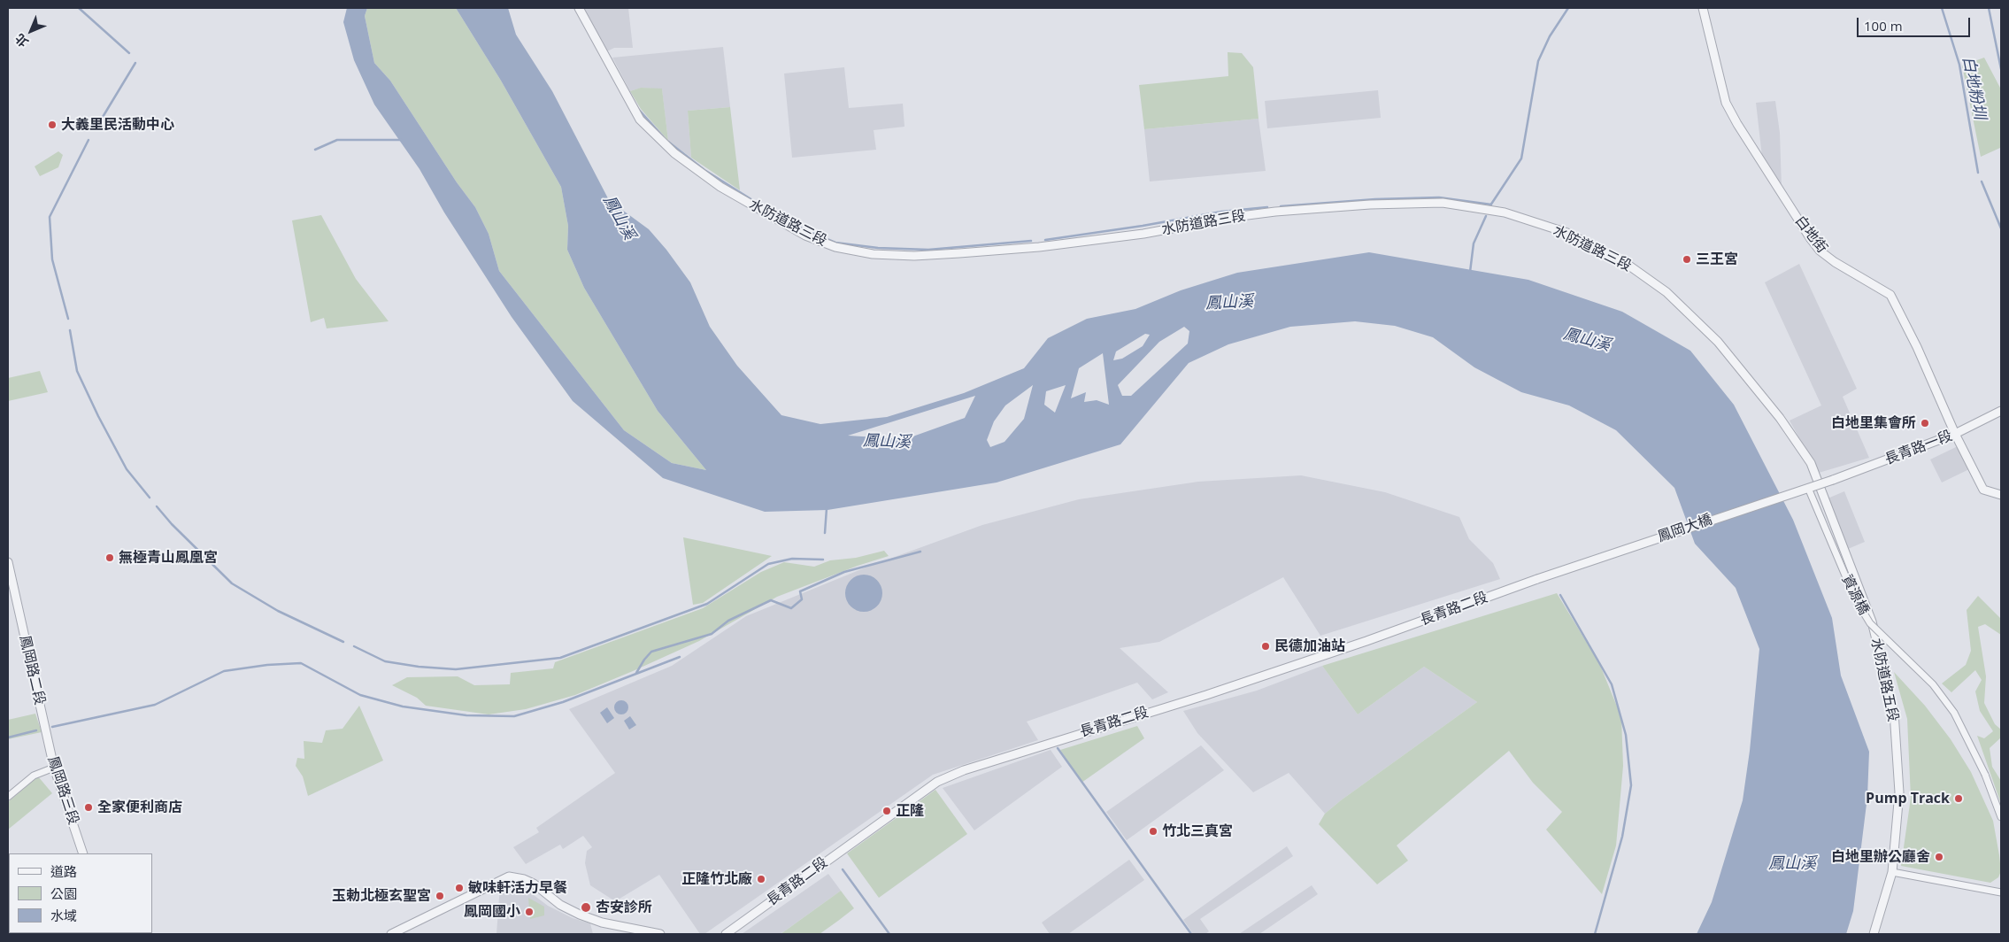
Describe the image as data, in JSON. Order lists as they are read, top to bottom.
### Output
{
  "streets": {
    "street": [
      "水防道路三段",
      "白地街",
      "長青路一段",
      "鳳岡大橋",
      "資源橋",
      "長青路二段",
      "鳳岡路二段",
      "水防道路五段",
      "鳳岡路三段"
    ]
  },
  "crossings": [
    ["水防道路三段", "水防道路五段"],
    ["白地街", "長青路一段"],
    ["長青路一段", "鳳岡大橋"],
    ["鳳岡大橋", "資源橋"],
    ["鳳岡大橋", "長青路二段"],
    ["鳳岡路二段", "鳳岡路三段"]
  ],
  "water": ["白地粉圳", "鳳山溪"],
  "places": [
    "大義里民活動中心",
    "三王宮",
    "白地里集會所",
    "無極青山鳳凰宮",
    "民德加油站",
    "Pump Track",
    "全家便利商店",
    "正隆",
    "竹北三真宮",
    "白地里辦公廳舍",
    "正隆竹北廠",
    "敏味軒活力早餐",
    "玉勅北極玄聖宮",
    "杏安診所",
    "鳳岡國小"
  ],
  "legend": ["道路", "公園", "水域"],
  "scale_bar": "100 m",
  "north": "bottom left"
}
